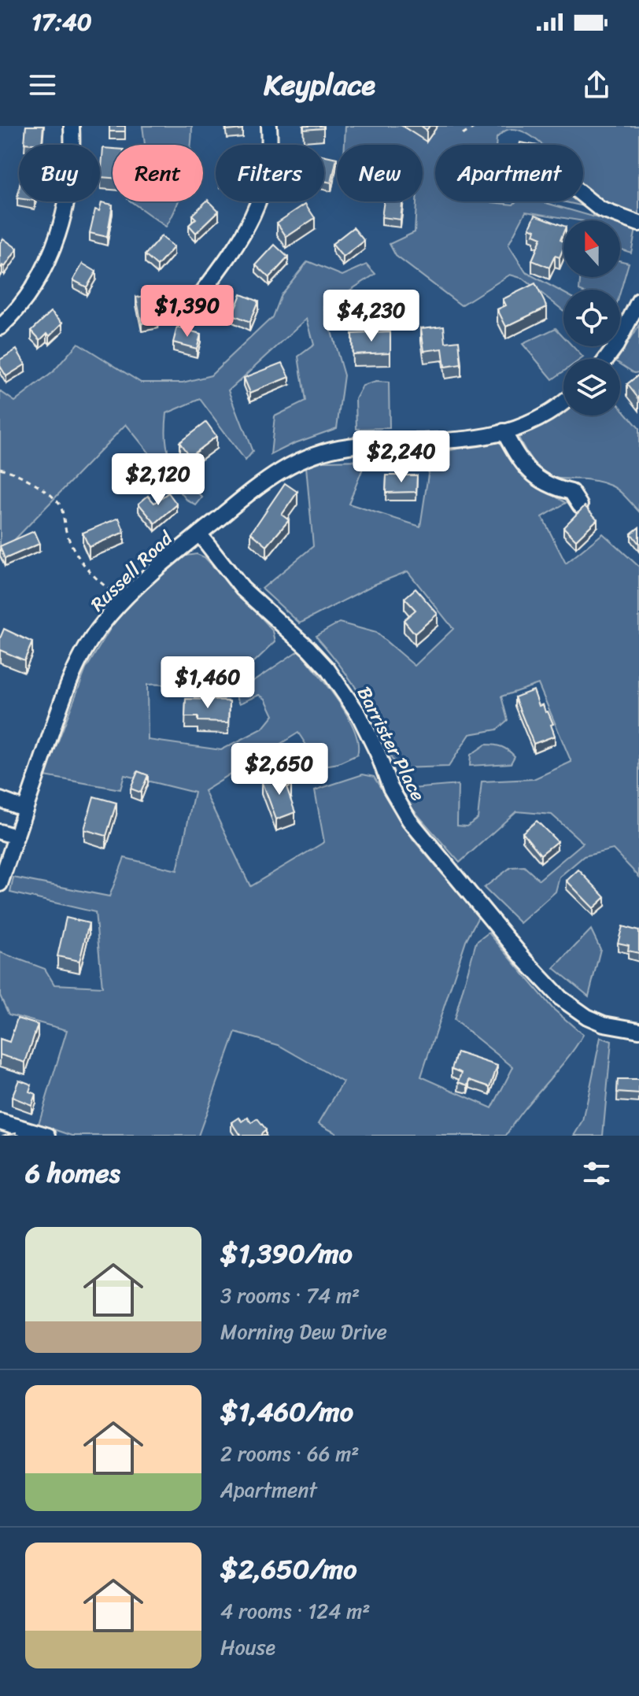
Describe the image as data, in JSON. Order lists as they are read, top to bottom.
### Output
{
  "streets": {
    "street": ["Russell Road", "Barrister Place"]
  },
  "crossings": [
    ["Russell Road", "Barrister Place"]
  ],
  "north": "top",
  "page": {
    "status": "17:40",
    "header": "Keyplace",
    "chip": [
      "Buy",
      "Rent",
      "Filters",
      "New",
      "Apartment"
    ],
    "price": [
      "$1,390",
      "$4,230",
      "$2,240",
      "$2,120",
      "$1,460",
      "$2,650"
    ],
    "heading": "6 homes",
    "list": [
      {
        "name": "$1,390/mo",
        "note": "3 rooms · 74 m² · Morning Dew Drive"
      },
      {
        "name": "$1,460/mo",
        "note": "2 rooms · 66 m² · Apartment"
      },
      {
        "name": "$2,650/mo",
        "note": "4 rooms · 124 m² · House"
      }
    ]
  }
}
